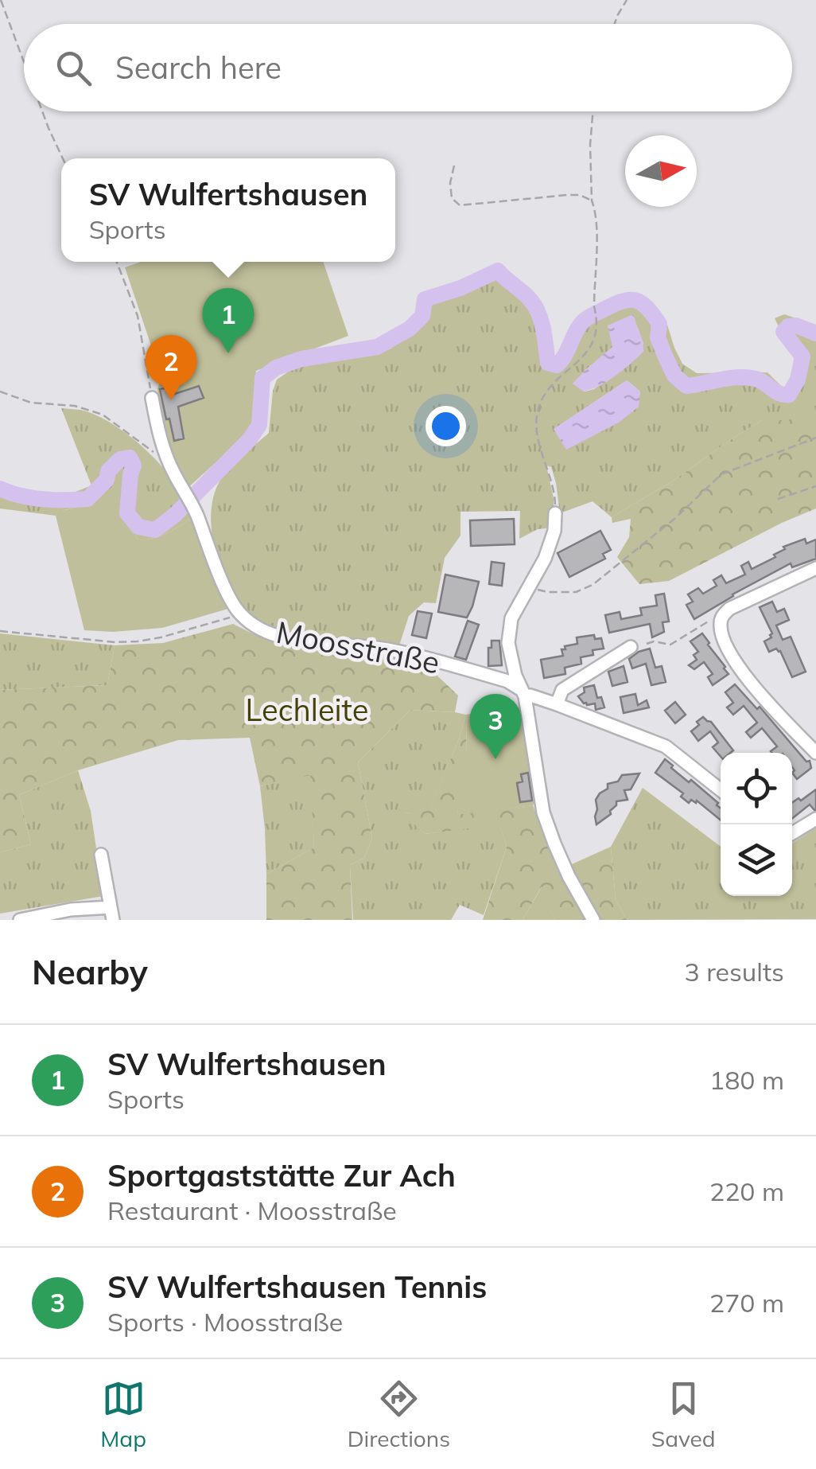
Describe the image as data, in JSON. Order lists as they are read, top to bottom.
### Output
{
  "streets": {
    "street": ["Moosstraße"]
  },
  "parks": ["Lechleite"],
  "north": "right",
  "page": {
    "search": "Search here",
    "popup": ["SV Wulfertshausen", "Sports"],
    "pins": ["1", "2", "3"],
    "heading": ["Nearby", "3 results"],
    "list": [
      {
        "mark": "1",
        "name": "SV Wulfertshausen",
        "note": "Sports",
        "value": "180 m"
      },
      {
        "mark": "2",
        "name": "Sportgaststätte Zur Ach",
        "note": "Restaurant · Moosstraße",
        "value": "220 m"
      },
      {
        "mark": "3",
        "name": "SV Wulfertshausen Tennis",
        "note": "Sports · Moosstraße",
        "value": "270 m"
      }
    ],
    "nav": ["Map", "Directions", "Saved"]
  }
}
